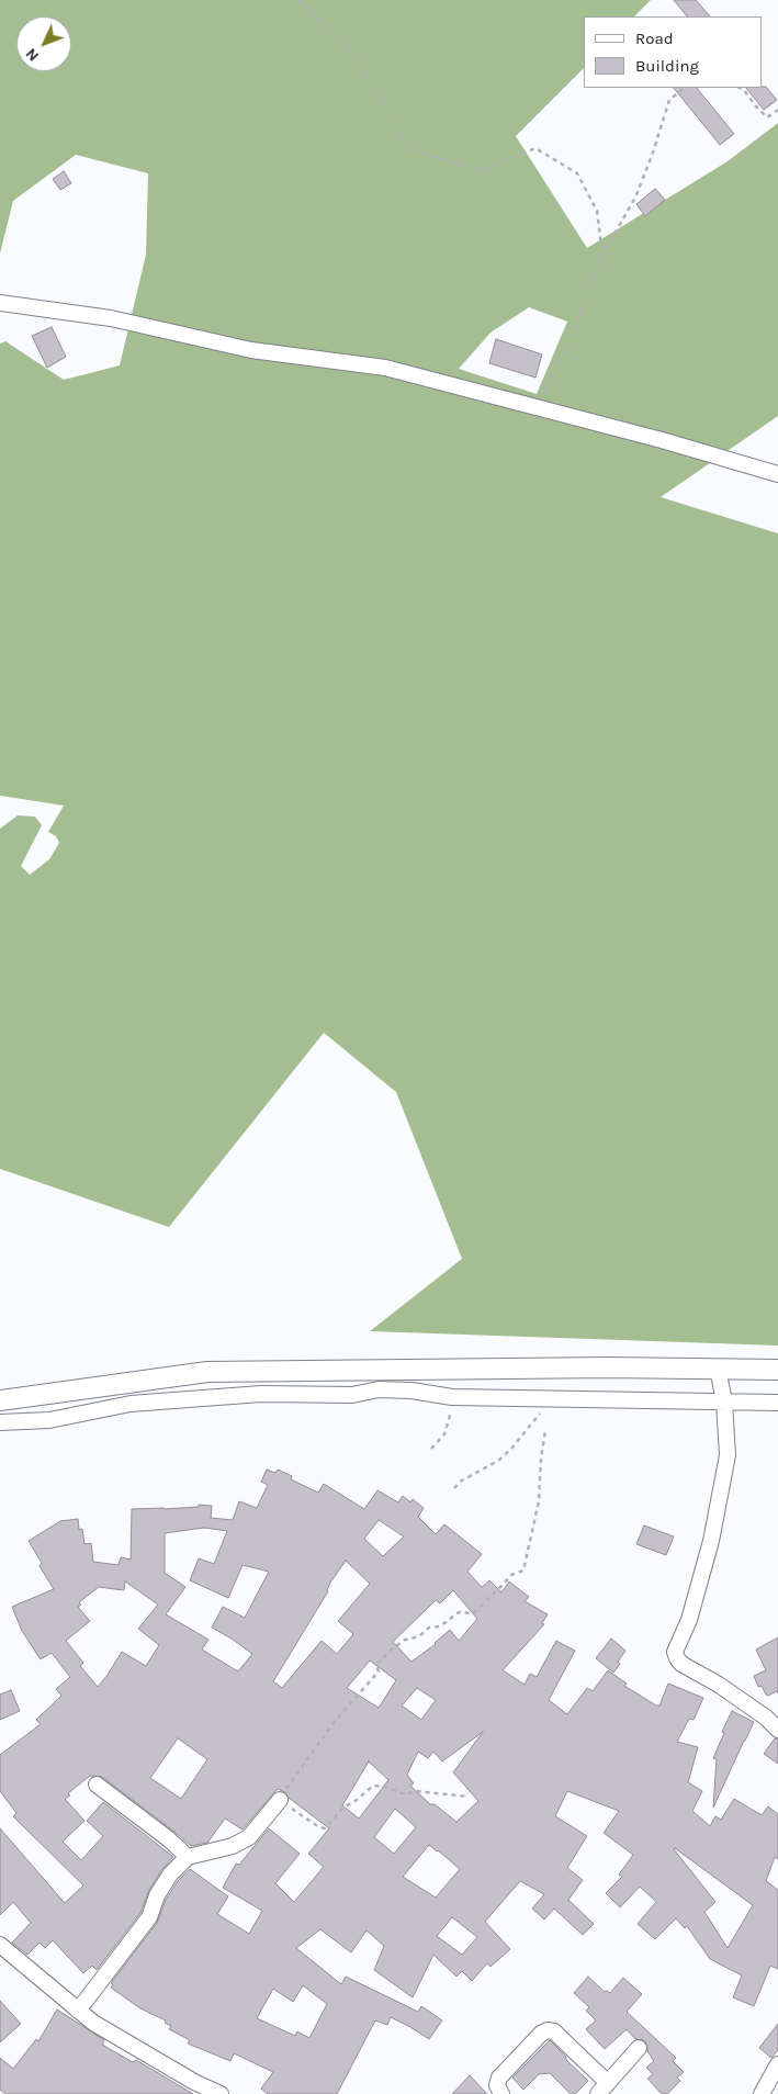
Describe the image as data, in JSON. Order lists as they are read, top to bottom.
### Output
{
  "legend": ["Road", "Building"],
  "north": "bottom left"
}
